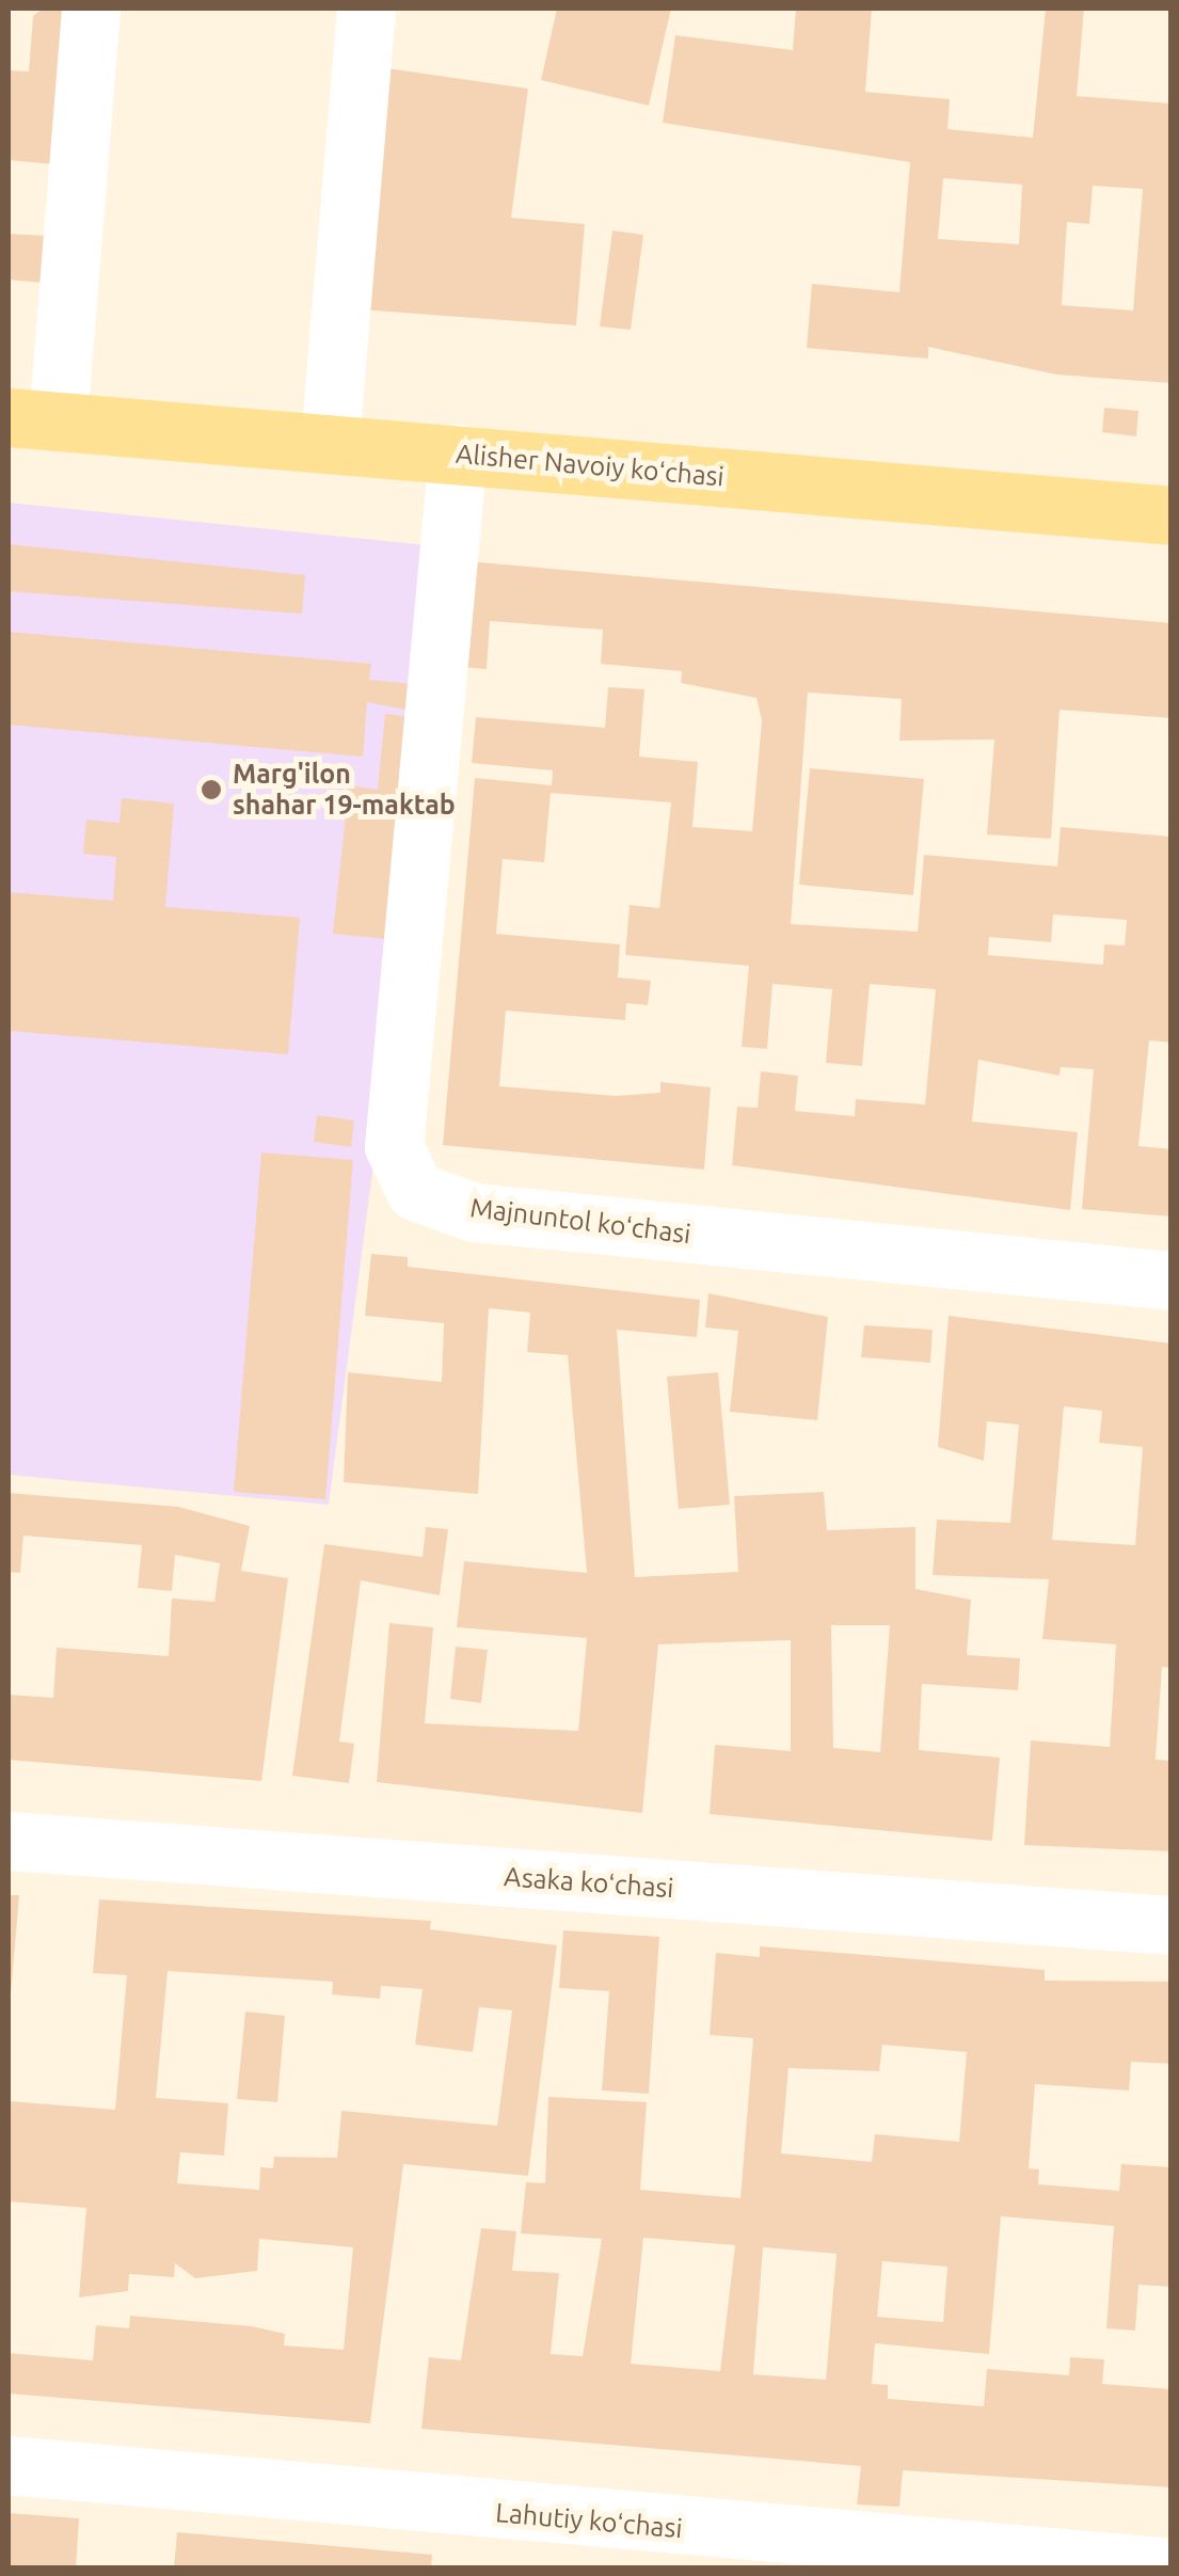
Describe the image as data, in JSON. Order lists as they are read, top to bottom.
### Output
{
  "streets": {
    "main road": ["Alisher Navoiy koʻchasi"],
    "street": ["Majnuntol koʻchasi", "Asaka koʻchasi", "Lahutiy koʻchasi"]
  },
  "crossings": [
    ["Alisher Navoiy koʻchasi", "Majnuntol koʻchasi"]
  ],
  "places": ["Marg'ilon shahar 19-maktab"]
}
